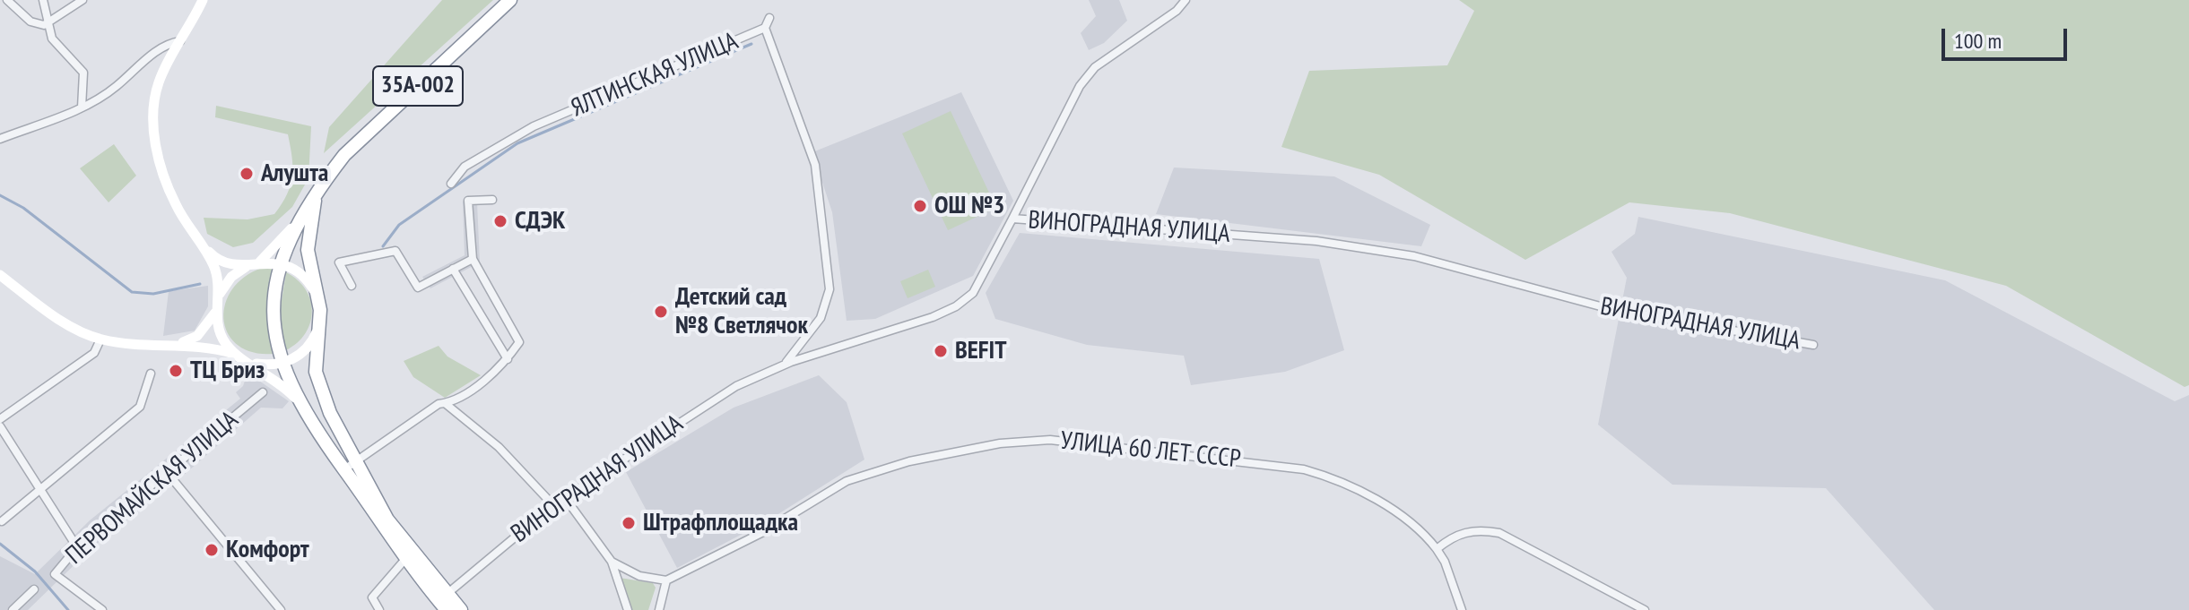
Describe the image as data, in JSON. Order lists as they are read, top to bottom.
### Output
{
  "streets": {
    "highway": ["35А-002"],
    "street": [
      "ЯЛТИНСКАЯ УЛИЦА",
      "ВИНОГРАДНАЯ УЛИЦА",
      "УЛИЦА 60 ЛЕТ СССР",
      "ПЕРВОМАЙСКАЯ УЛИЦА"
    ]
  },
  "crossings": [
    ["ЯЛТИНСКАЯ УЛИЦА", "ВИНОГРАДНАЯ УЛИЦА"]
  ],
  "places": [
    "Алушта",
    "ОШ №3",
    "СДЭК",
    "Детский сад №8 Светлячок",
    "BEFIT",
    "ТЦ Бриз",
    "Штрафплощадка",
    "Комфорт"
  ],
  "scale_bar": "100 m"
}
